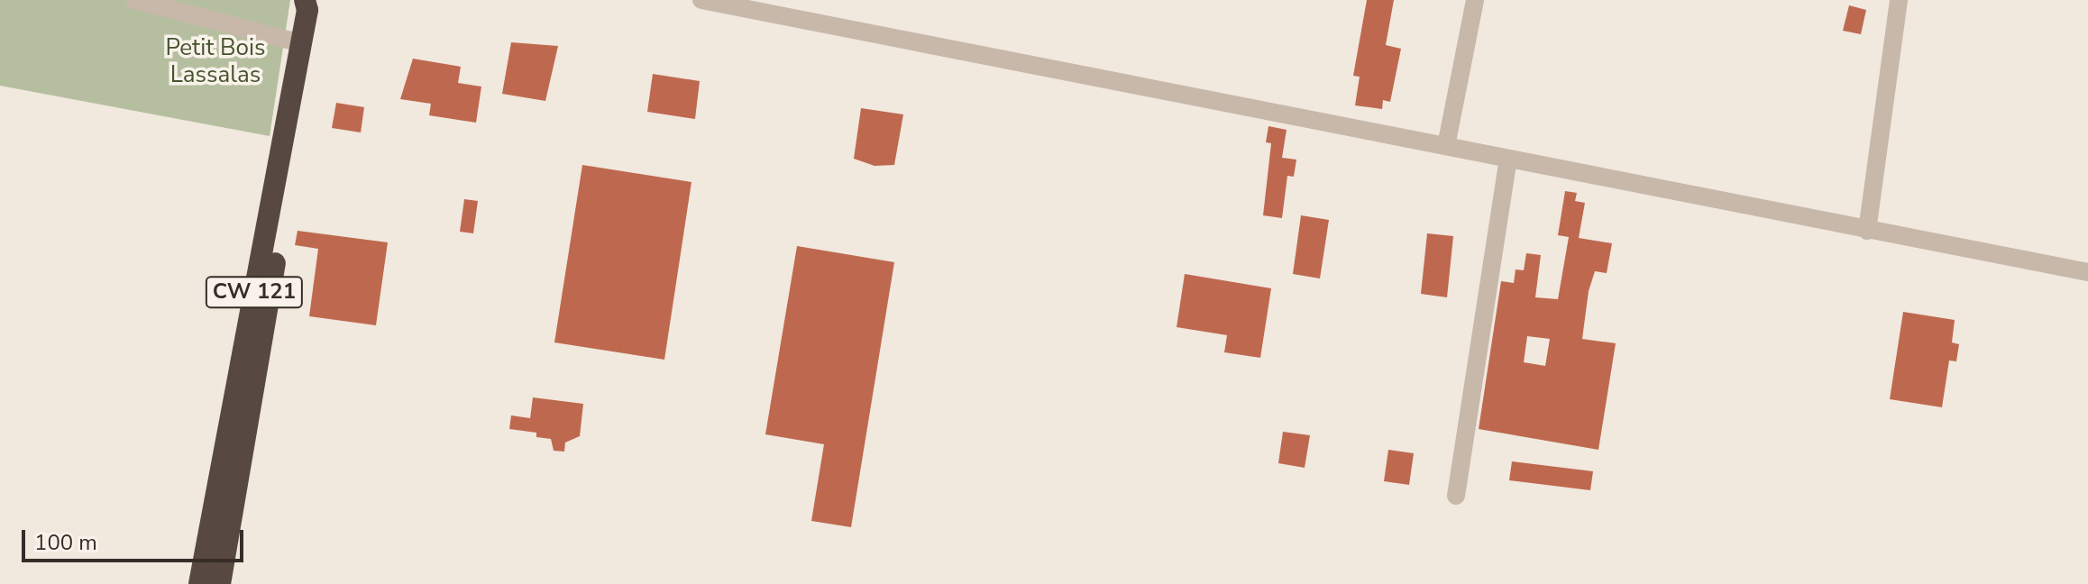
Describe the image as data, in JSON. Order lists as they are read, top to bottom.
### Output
{
  "streets": {
    "highway": ["CW 121"]
  },
  "parks": ["Petit Bois Lassalas"],
  "scale_bar": "100 m"
}
